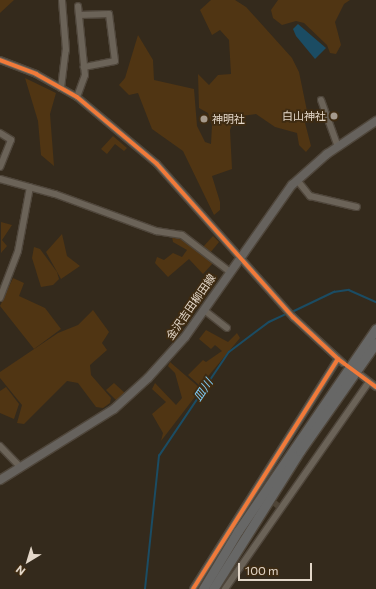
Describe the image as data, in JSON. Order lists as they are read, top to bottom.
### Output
{
  "streets": {
    "main road": ["金沢吉田柳田線"]
  },
  "water": ["皿川"],
  "places": ["白山神社", "神明社"],
  "scale_bar": "100 m",
  "north": "bottom left"
}
